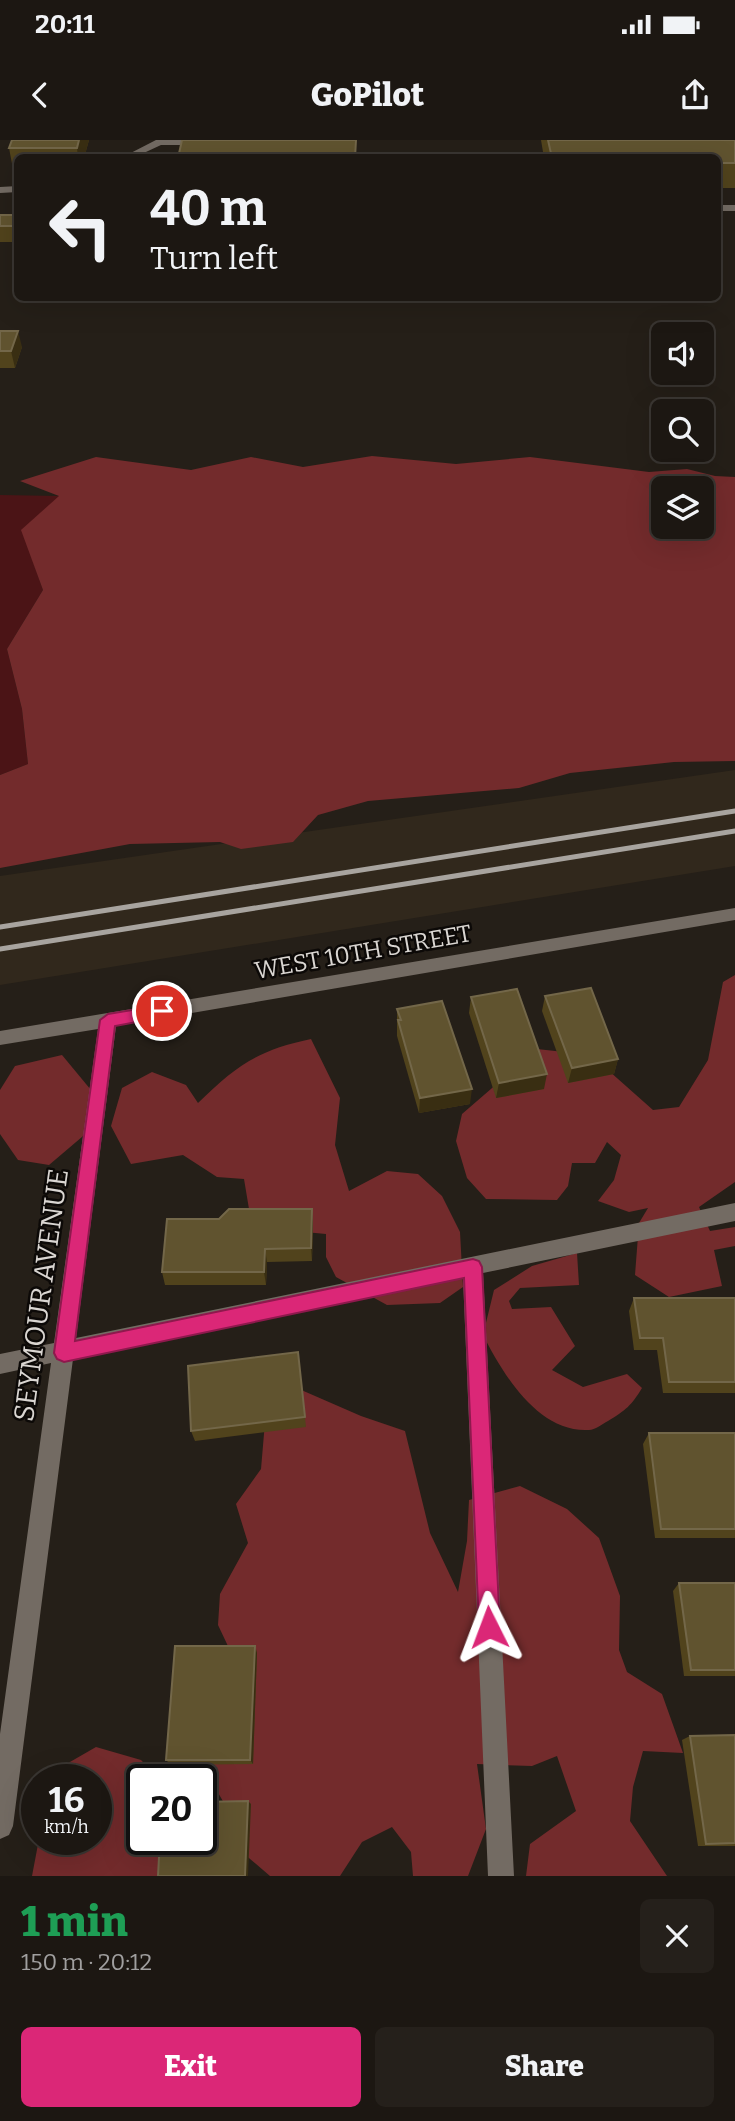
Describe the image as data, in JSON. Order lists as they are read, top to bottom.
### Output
{
  "streets": {
    "street": ["WEST 10TH STREET", "SEYMOUR AVENUE"]
  },
  "crossings": [
    ["WEST 10TH STREET", "SEYMOUR AVENUE"]
  ],
  "page": {
    "status": "20:11",
    "header": "GoPilot",
    "turn": ["40 m", "Turn left"],
    "speed": "16 km/h",
    "limit": "20",
    "heading": ["1 min", "150 m · 20:12"],
    "buttons": ["Exit", "Share"]
  }
}
